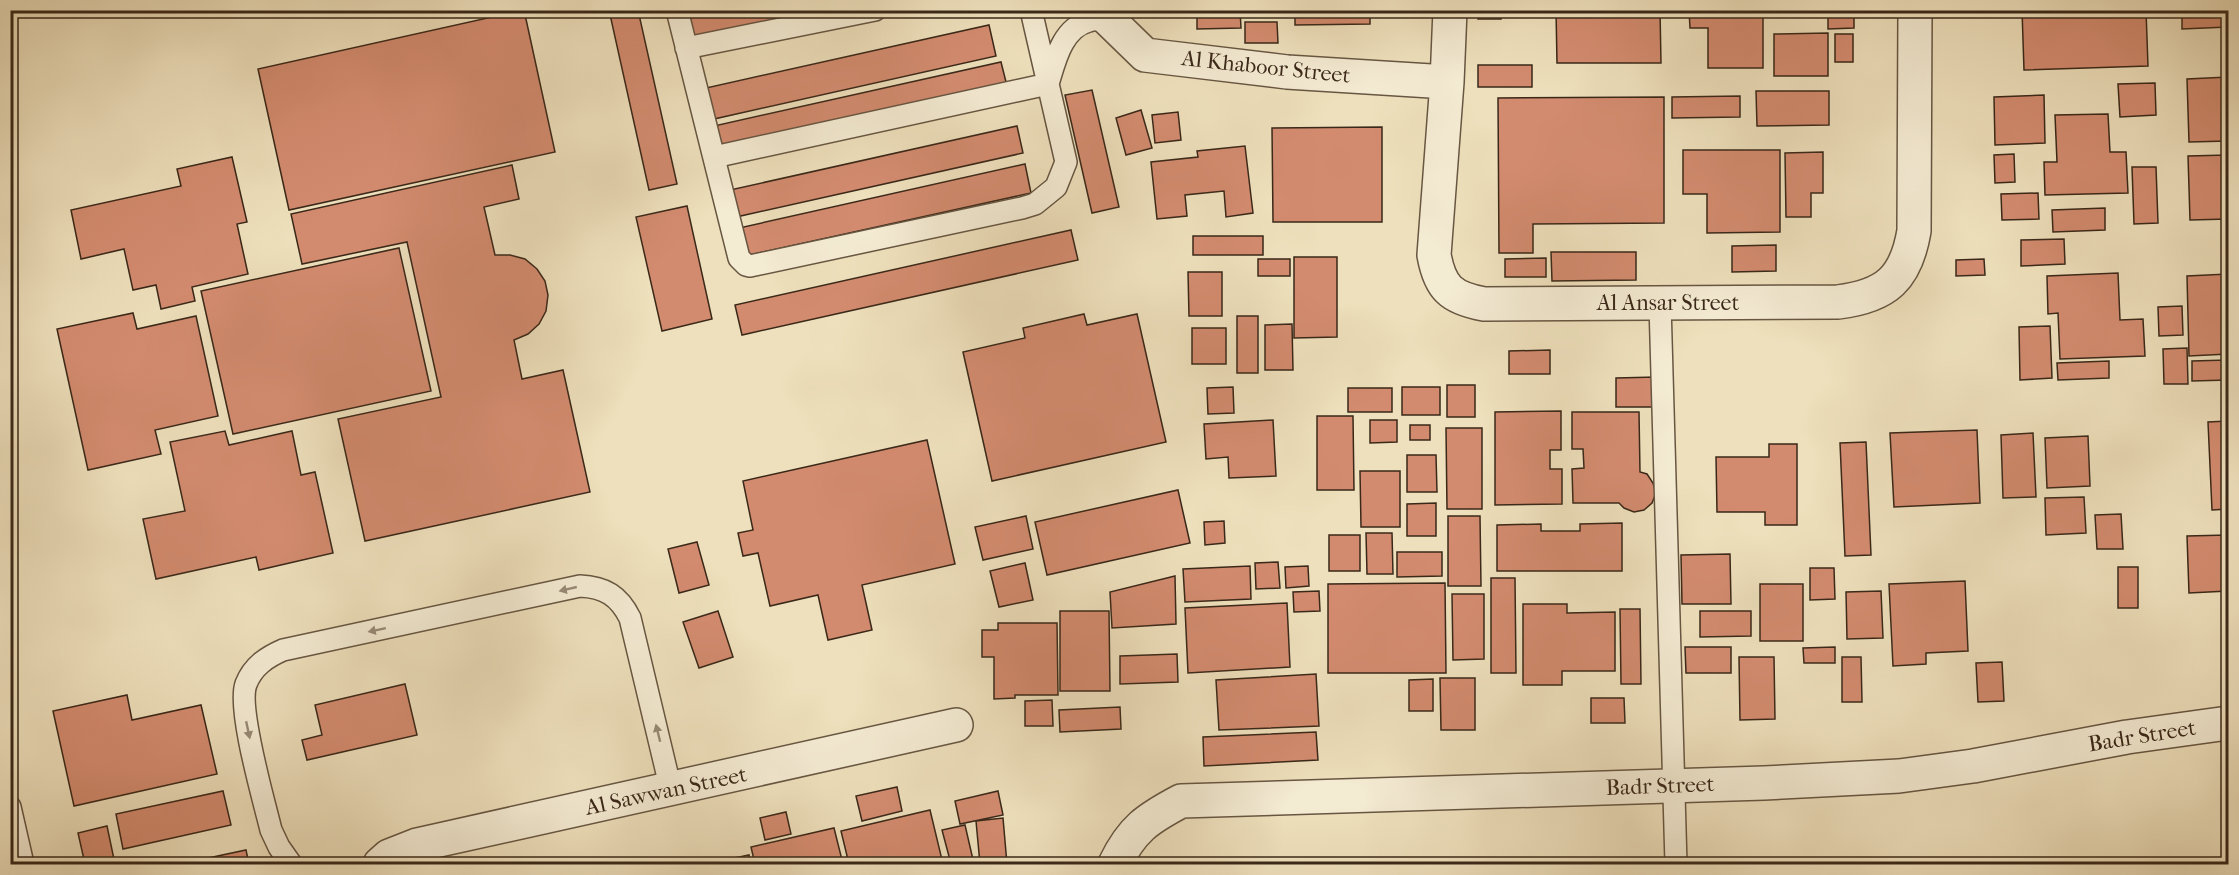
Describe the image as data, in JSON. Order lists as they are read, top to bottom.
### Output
{
  "streets": {
    "street": [
      "Al Khaboor Street",
      "Al Ansar Street",
      "Badr Street",
      "Al Sawwan Street"
    ]
  },
  "crossings": [
    ["Al Khaboor Street", "Al Ansar Street"]
  ]
}
